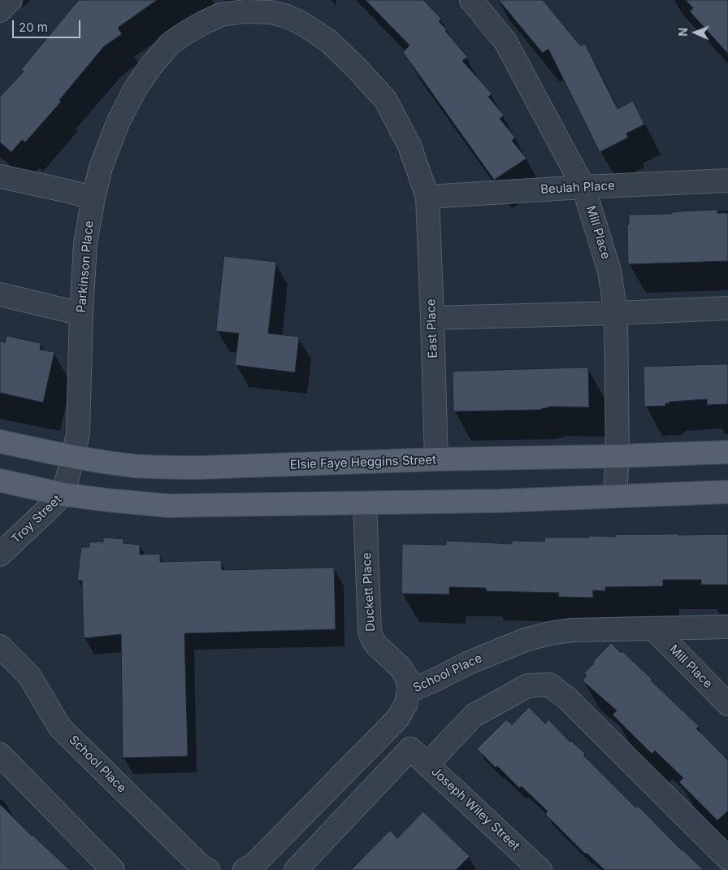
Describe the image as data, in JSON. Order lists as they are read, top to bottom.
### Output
{
  "streets": {
    "main road": ["Elsie Faye Heggins Street"],
    "street": [
      "Beulah Place",
      "Mill Place",
      "Parkinson Place",
      "East Place",
      "Troy Street",
      "Duckett Place",
      "School Place",
      "Joseph Wiley Street"
    ]
  },
  "crossings": [
    ["Beulah Place", "Mill Place"],
    ["Beulah Place", "Parkinson Place"],
    ["Beulah Place", "East Place"],
    ["Mill Place", "Elsie Faye Heggins Street"],
    ["Mill Place", "School Place"],
    ["Parkinson Place", "East Place"],
    ["Parkinson Place", "Elsie Faye Heggins Street"],
    ["Parkinson Place", "Troy Street"],
    ["East Place", "Elsie Faye Heggins Street"],
    ["Elsie Faye Heggins Street", "Troy Street"],
    ["Duckett Place", "School Place"]
  ],
  "scale_bar": "20 m",
  "north": "left"
}
